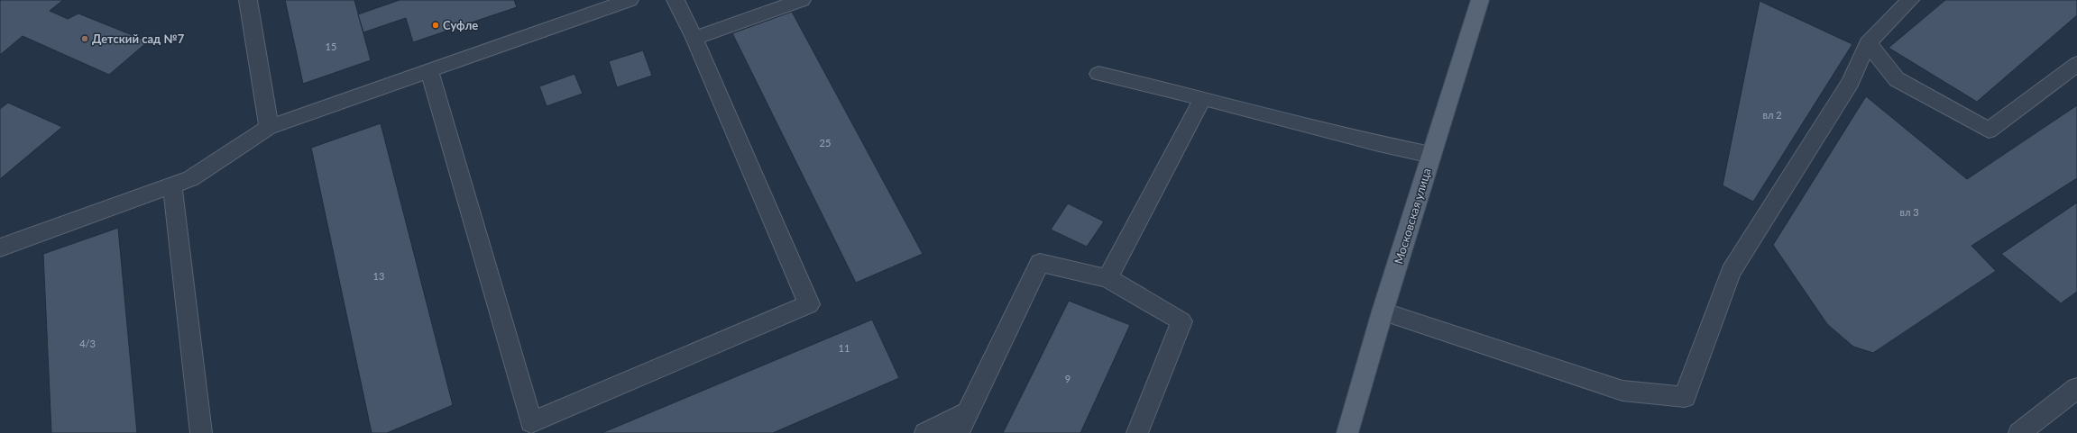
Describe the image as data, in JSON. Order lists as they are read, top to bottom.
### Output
{
  "streets": {
    "main road": ["Московская улица"]
  },
  "places": ["Суфле", "Детский сад №7"],
  "house_numbers": [
    "15",
    "вл 2",
    "25",
    "вл 3",
    "13",
    "4/3",
    "11",
    "9"
  ]
}
